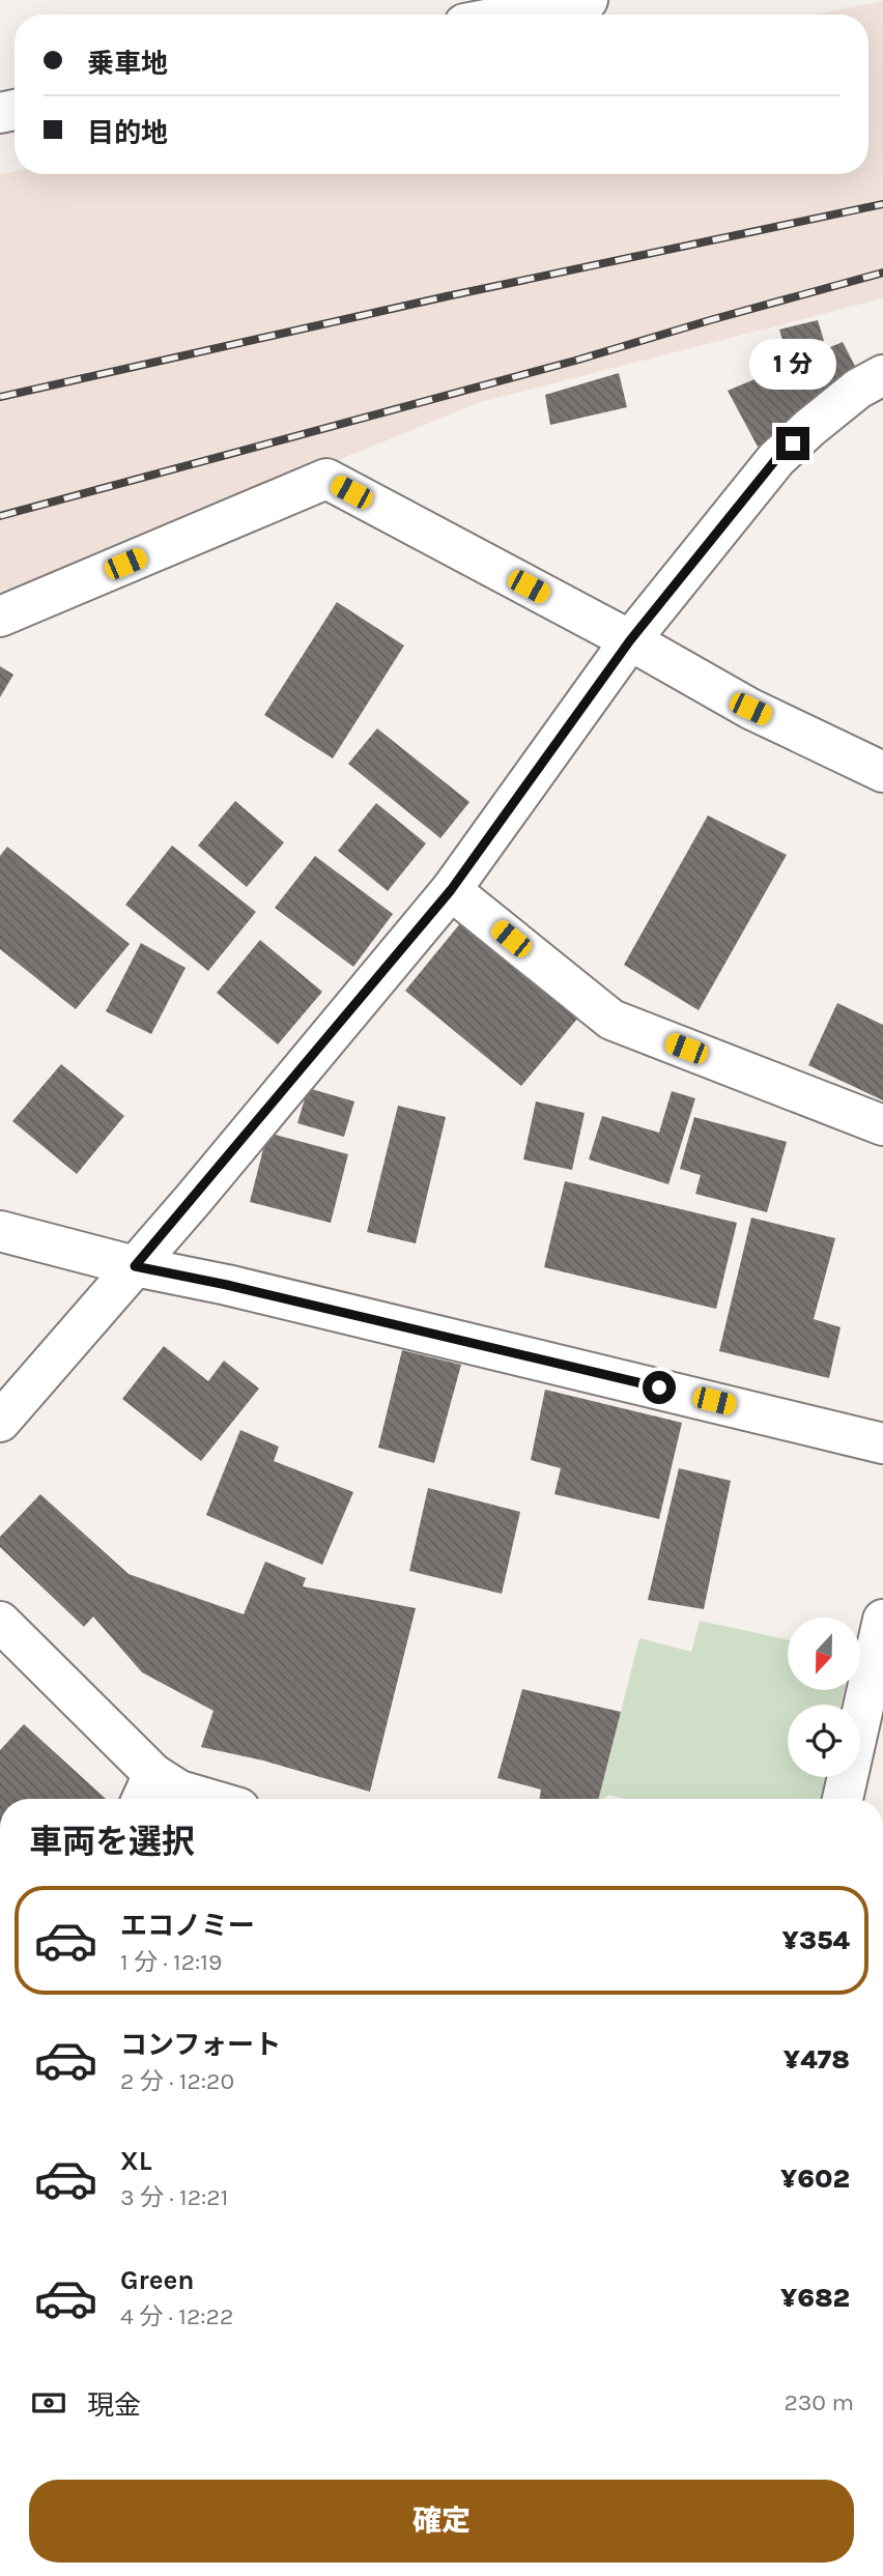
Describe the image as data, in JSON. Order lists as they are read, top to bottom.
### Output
{
  "north": "bottom",
  "page": {
    "banner": ["乗車地", "目的地"],
    "bubble": "1 分",
    "heading": "車両を選択",
    "list": [
      {
        "name": "エコノミー",
        "note": "1 分 · 12:19",
        "value": "¥354"
      },
      {
        "name": "コンフォート",
        "note": "2 分 · 12:20",
        "value": "¥478"
      },
      {
        "name": "XL",
        "note": "3 分 · 12:21",
        "value": "¥602"
      },
      {
        "name": "Green",
        "note": "4 分 · 12:22",
        "value": "¥682"
      }
    ],
    "pay": ["現金", "230 m"],
    "buttons": "確定"
  }
}
